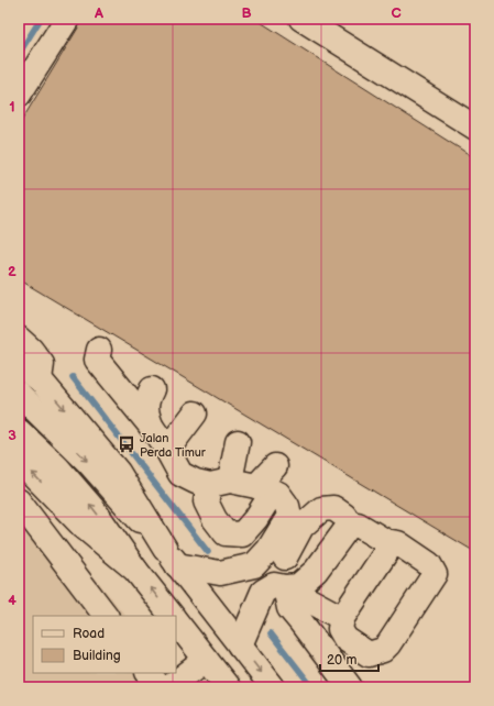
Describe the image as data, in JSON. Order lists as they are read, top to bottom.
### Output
{
  "places": {
    "bus stop": ["Jalan Perda Timur"]
  },
  "legend": ["Road", "Building"],
  "scale_bar": "20 m",
  "grid": {
    "columns": ["A", "B", "C"],
    "rows": [
      "1",
      "2",
      "3",
      "4"
    ]
  }
}
